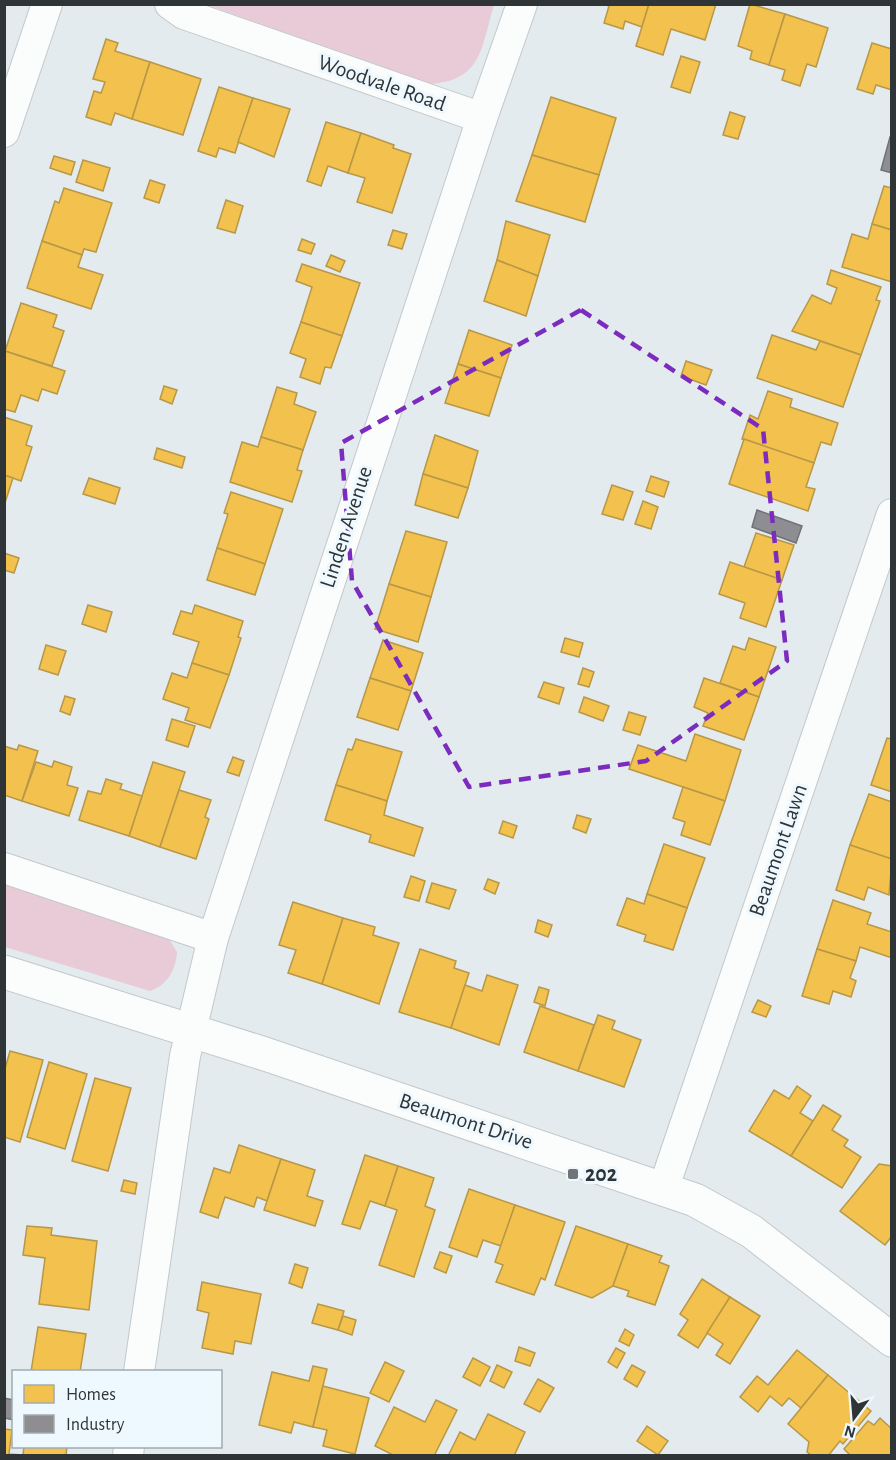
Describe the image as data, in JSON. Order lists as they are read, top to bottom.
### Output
{
  "streets": {
    "street": [
      "Woodvale Road",
      "Linden Avenue",
      "Beaumont Lawn",
      "Beaumont Drive"
    ]
  },
  "crossings": [
    ["Woodvale Road", "Linden Avenue"],
    ["Linden Avenue", "Beaumont Drive"],
    ["Beaumont Lawn", "Beaumont Drive"]
  ],
  "places": {
    "transit": ["202"]
  },
  "legend": ["Homes", "Industry"],
  "north": "bottom"
}
